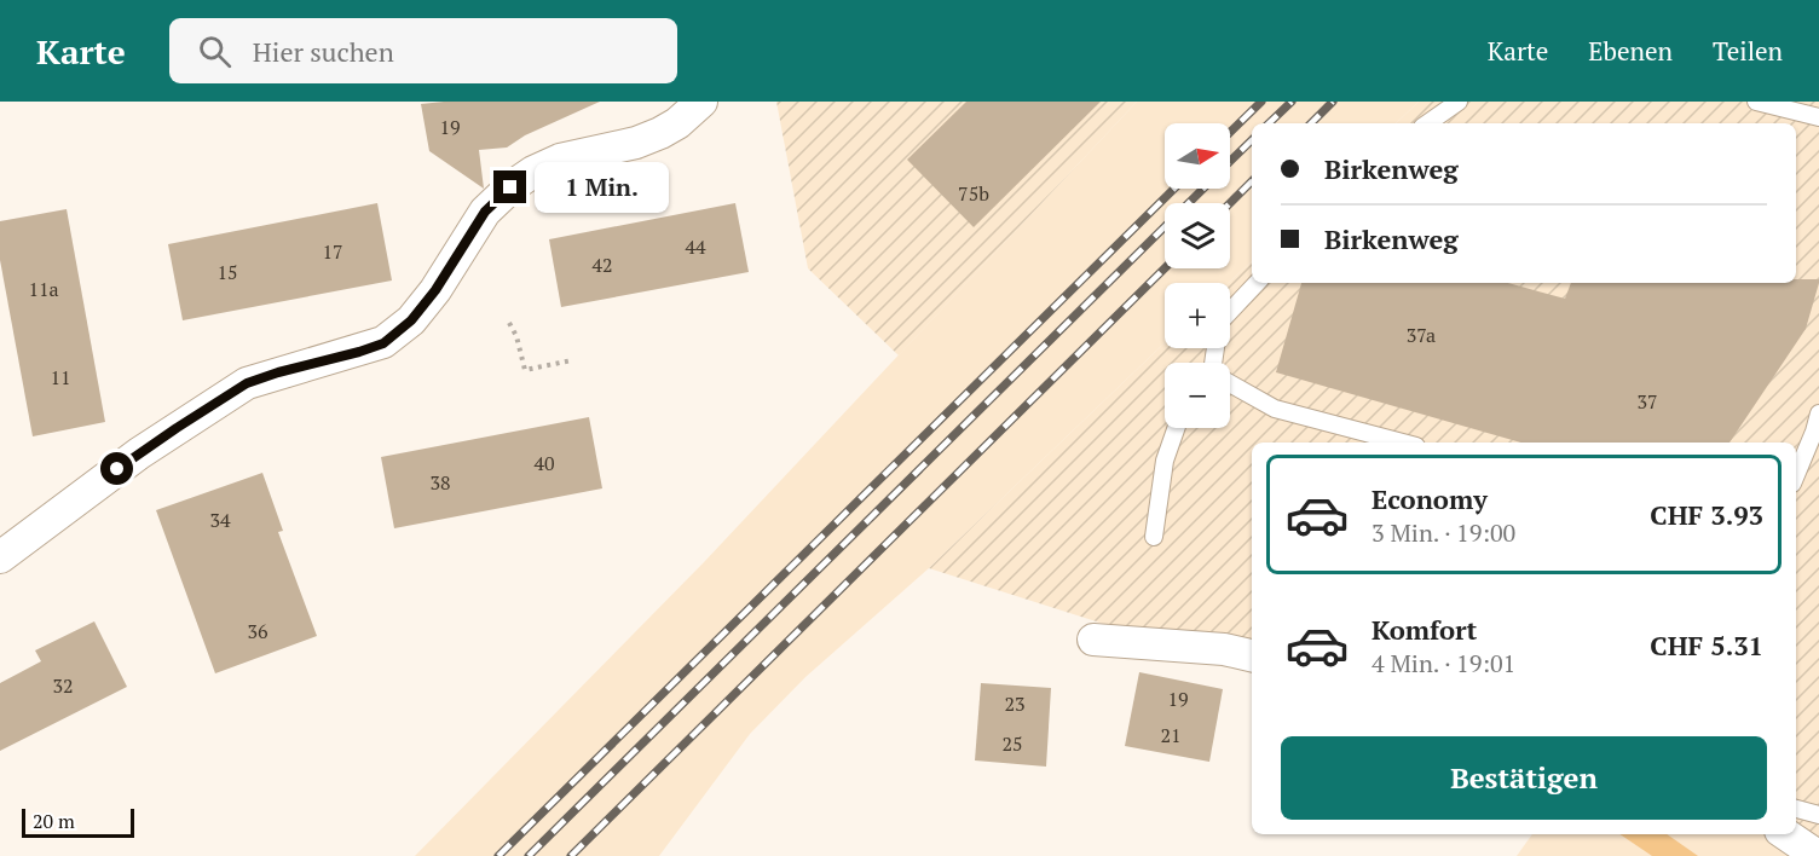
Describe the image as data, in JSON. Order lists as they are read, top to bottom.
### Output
{
  "house_numbers": [
    "19",
    "75b",
    "44",
    "17",
    "42",
    "15",
    "11a",
    "37a",
    "11",
    "37",
    "40",
    "38",
    "34",
    "36",
    "32",
    "19",
    "23",
    "21",
    "25"
  ],
  "scale_bar": "20 m",
  "north": "right",
  "page": {
    "header": "Karte",
    "search": "Hier suchen",
    "nav": ["Karte", "Ebenen", "Teilen"],
    "map_buttons": ["+", "−"],
    "banner": ["Birkenweg", "Birkenweg"],
    "bubble": "1 Min.",
    "list": [
      {
        "name": "Economy",
        "note": "3 Min. · 19:00",
        "value": "CHF 3.93"
      },
      {
        "name": "Komfort",
        "note": "4 Min. · 19:01",
        "value": "CHF 5.31"
      }
    ],
    "buttons": "Bestätigen",
    "scale": "20 m"
  }
}
